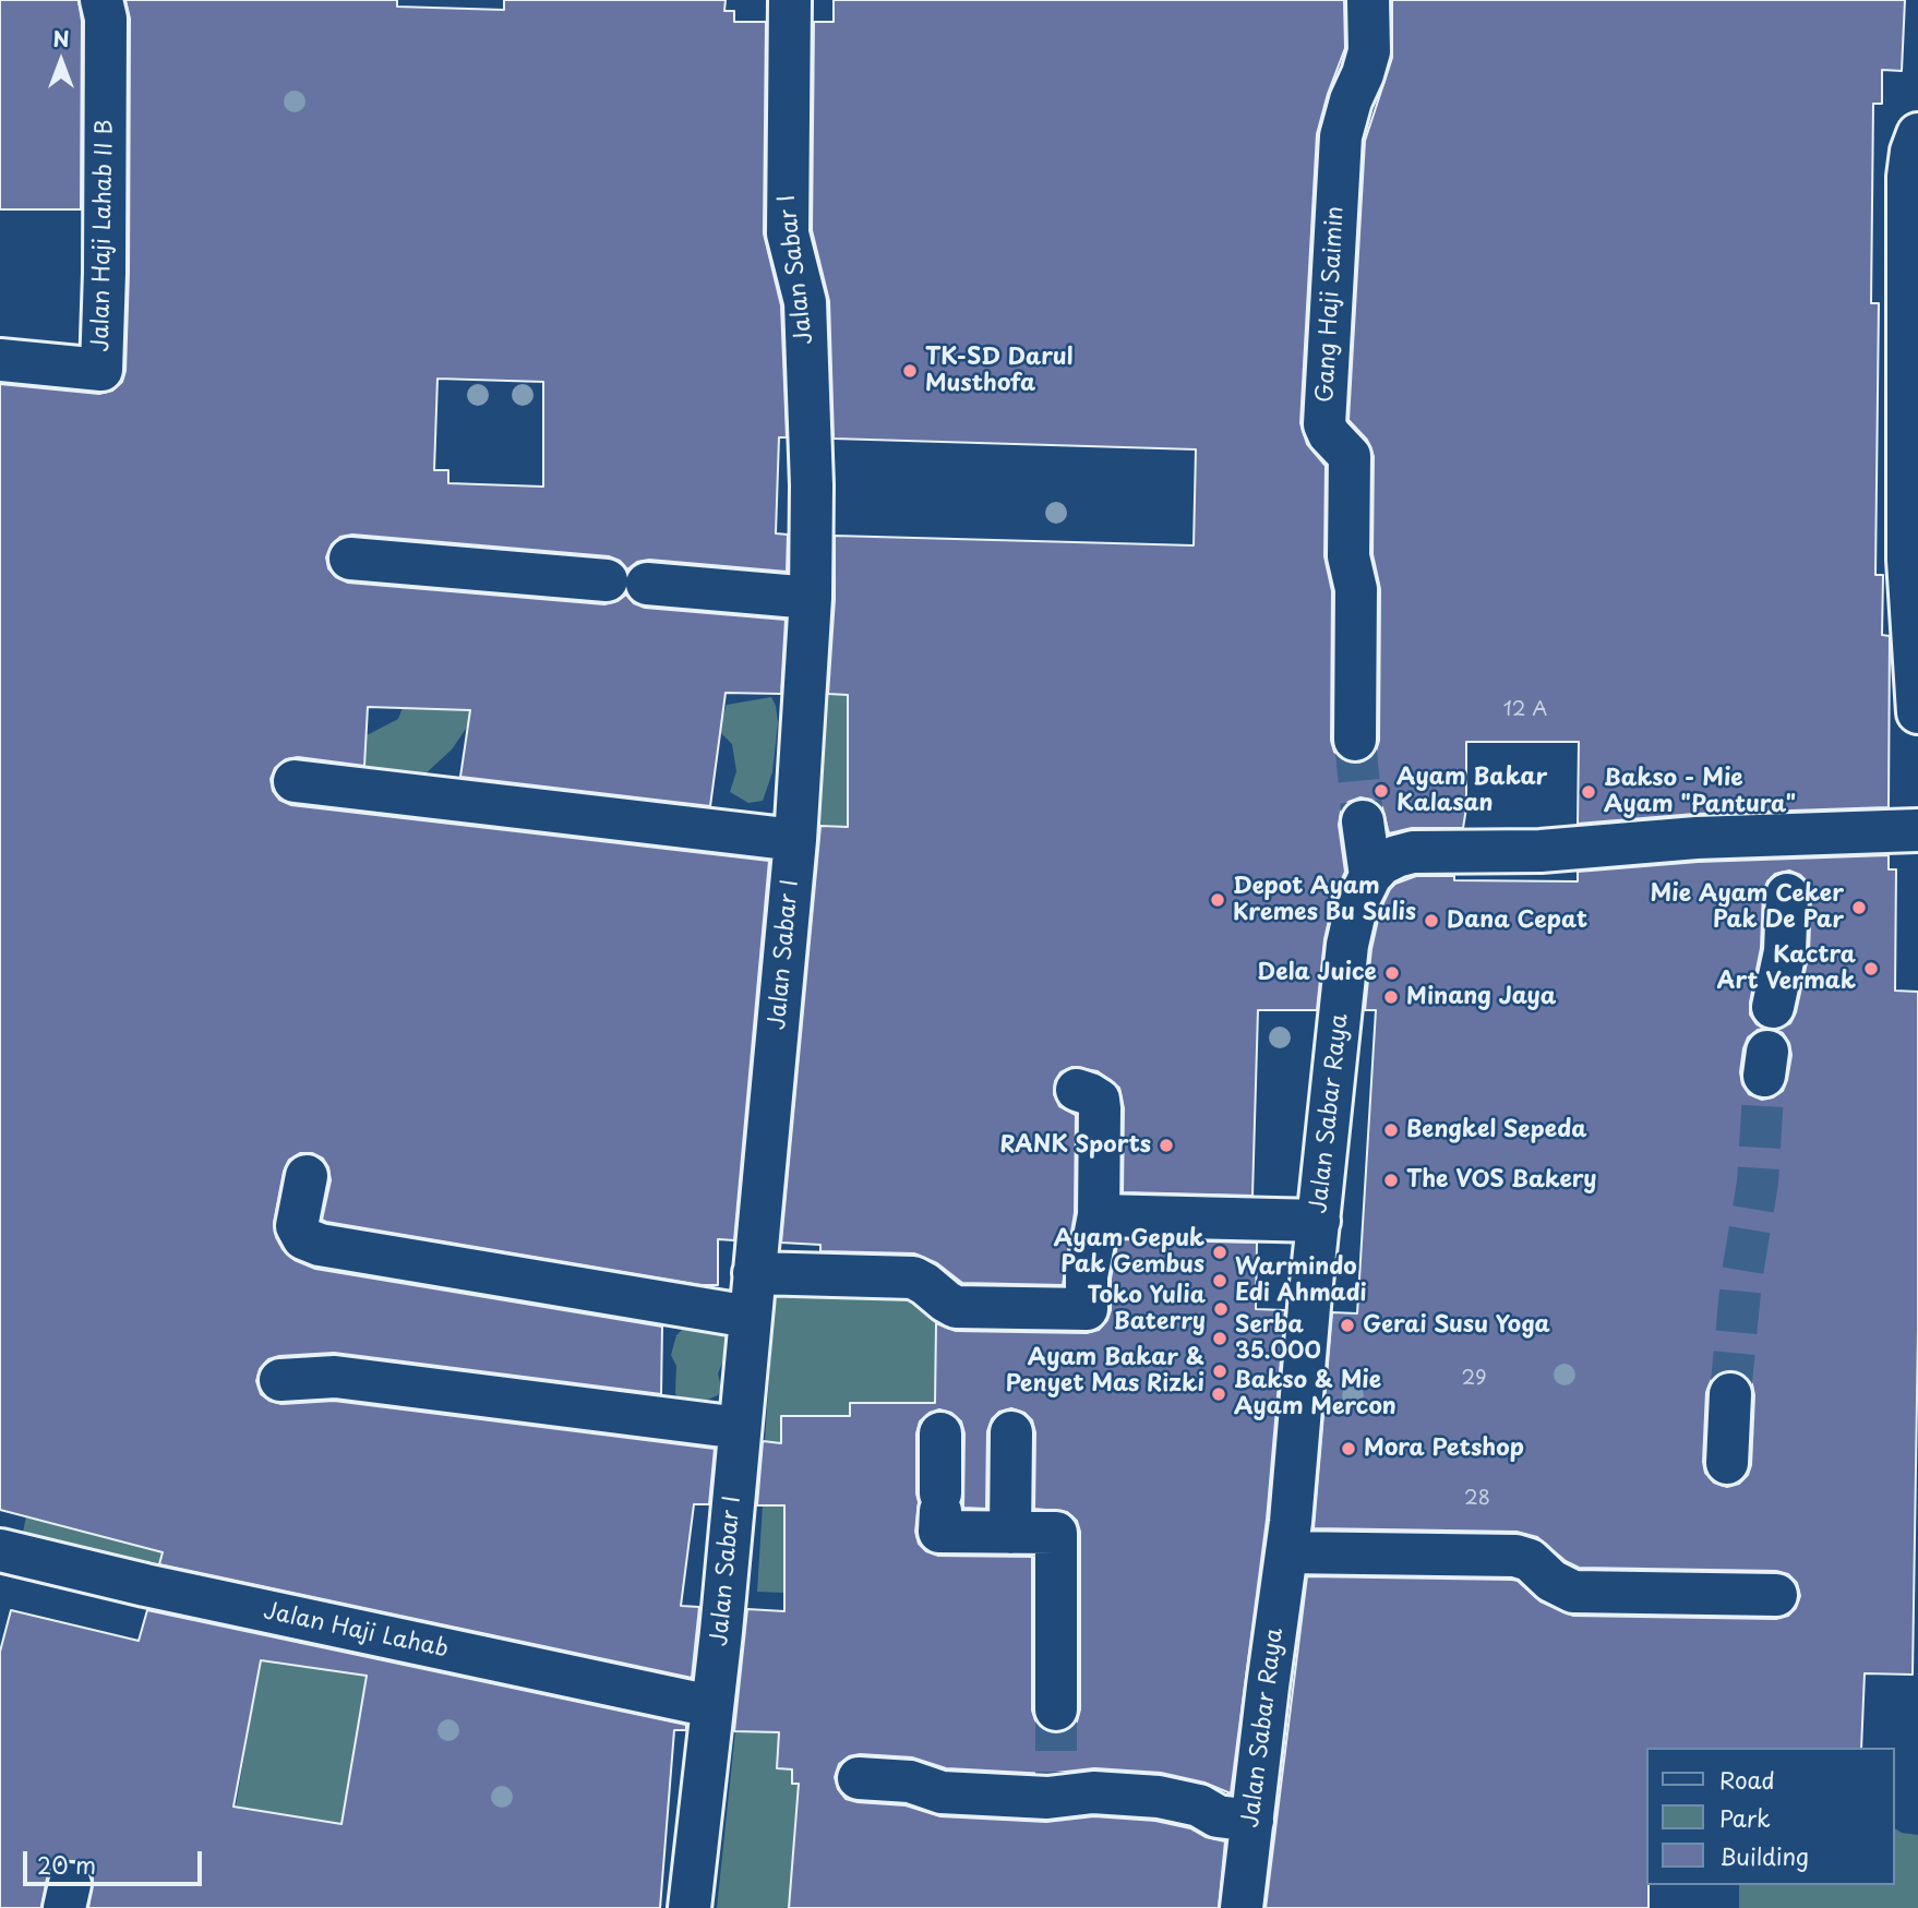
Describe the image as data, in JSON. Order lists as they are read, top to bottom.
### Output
{
  "streets": {
    "street": [
      "Jalan Haji Lahab II B",
      "Jalan Sabar I",
      "Gang Haji Saimin",
      "Jalan Sabar Raya",
      "Jalan Haji Lahab"
    ]
  },
  "crossings": [
    ["Jalan Sabar I", "Jalan Haji Lahab"]
  ],
  "places": [
    "TK-SD Darul Musthofa",
    "Ayam Bakar Kalasan",
    "Bakso - Mie Ayam \"Pantura\"",
    "Depot Ayam Kremes Bu Sulis",
    "Mie Ayam Ceker Pak De Par",
    "Dana Cepat",
    "Kactra Art Vermak",
    "Dela Juice",
    "Minang Jaya",
    "Bengkel Sepeda",
    "RANK Sports",
    "The VOS Bakery",
    "Ayam Gepuk Pak Gembus",
    "Warmindo Edi Ahmadi",
    "Toko Yulia Baterry",
    "Gerai Susu Yoga",
    "Serba 35.000",
    "Ayam Bakar & Penyet Mas Rizki",
    "Bakso & Mie Ayam Mercon",
    "Mora Petshop"
  ],
  "house_numbers": ["12 A", "29", "28"],
  "legend": ["Road", "Park", "Building"],
  "scale_bar": "20 m",
  "north": "top"
}
